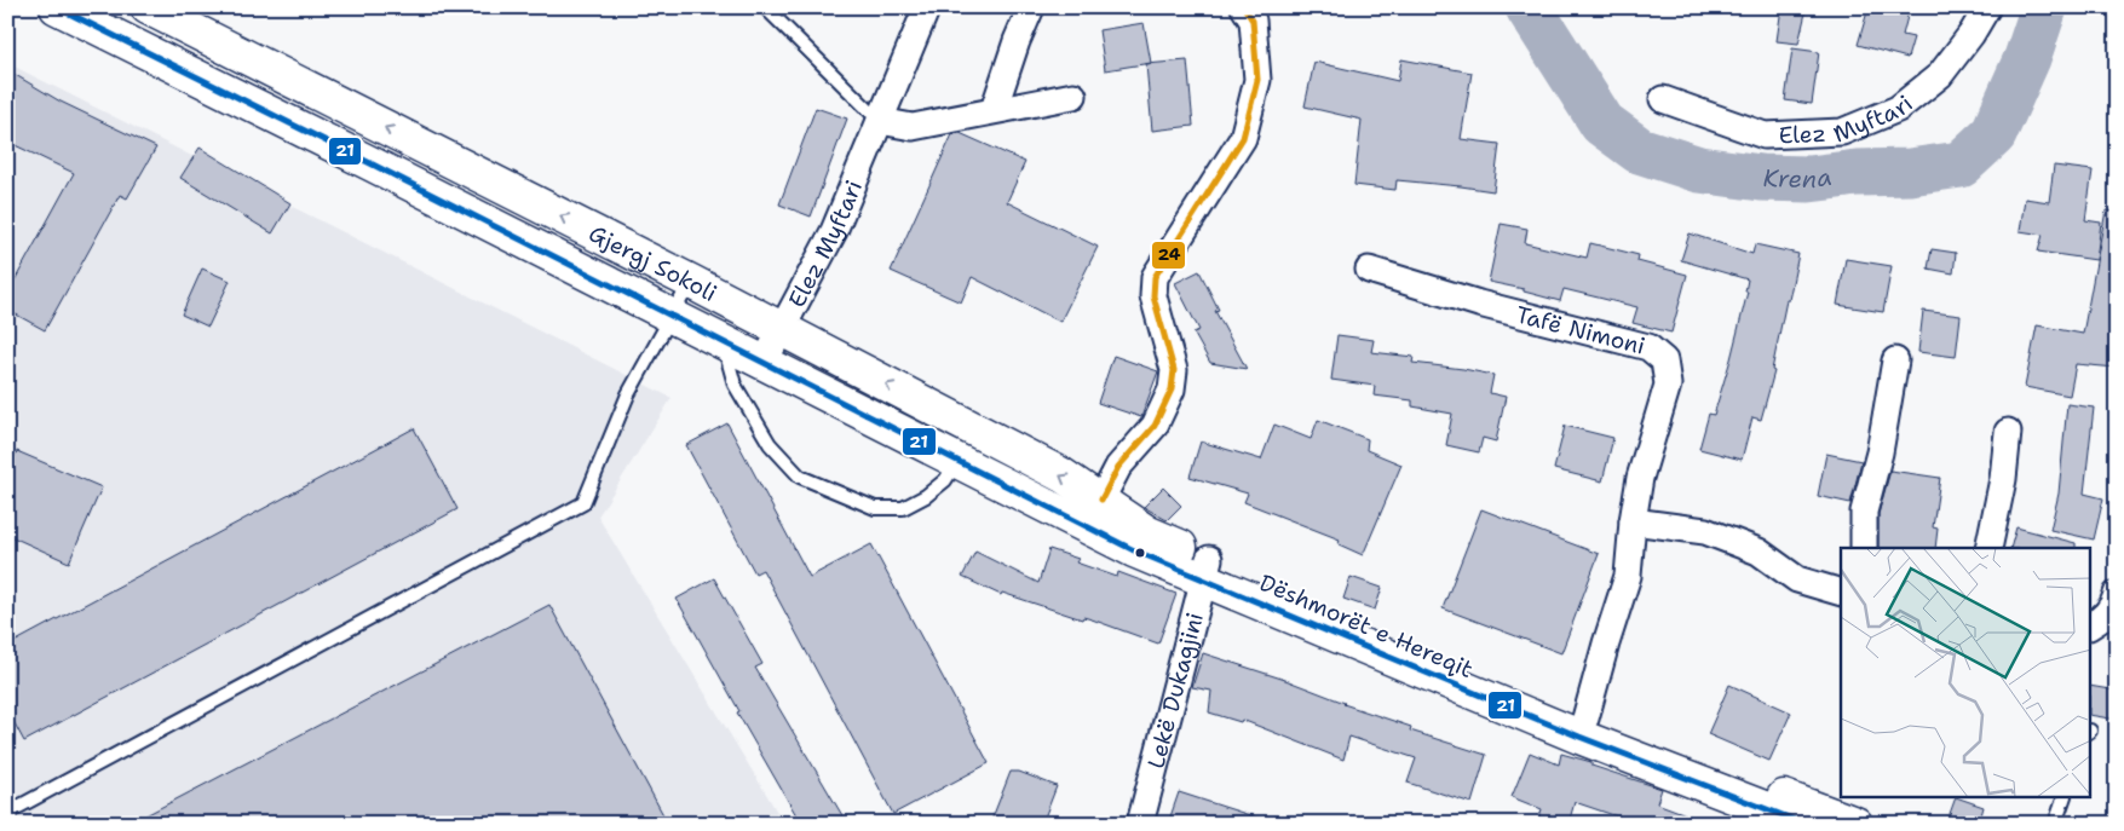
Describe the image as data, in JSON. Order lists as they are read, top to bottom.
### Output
{
  "streets": {
    "main road": ["Gjergj Sokoli", "Dëshmorët e Hereqit"],
    "street": ["Elez Myftari", "Tafë Nimoni", "Lekë Dukagjini"]
  },
  "crossings": [
    ["Elez Myftari", "Gjergj Sokoli"],
    ["Gjergj Sokoli", "Dëshmorët e Hereqit"],
    ["Tafë Nimoni", "Dëshmorët e Hereqit"],
    ["Dëshmorët e Hereqit", "Lekë Dukagjini"]
  ],
  "water": ["Krena"],
  "lines": ["transit line 21", "transit line 24"]
}
